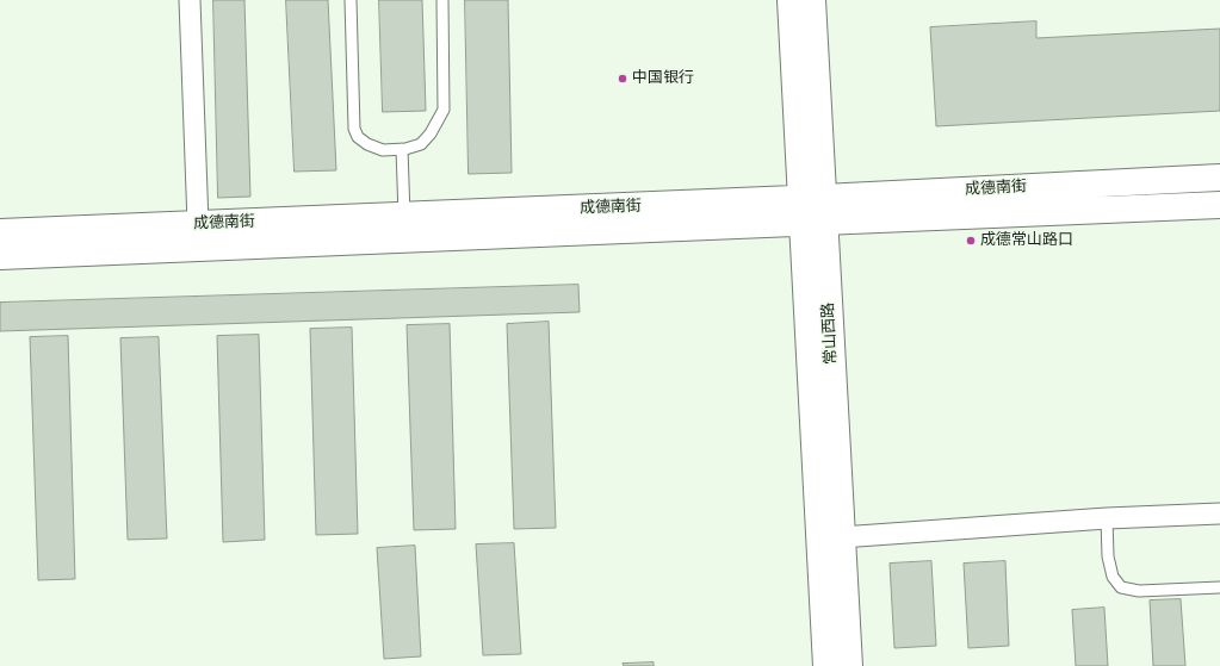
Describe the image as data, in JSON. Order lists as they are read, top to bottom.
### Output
{
  "streets": {
    "main road": ["成德南街", "常山西路"]
  },
  "crossings": [
    ["成德南街", "常山西路"]
  ],
  "places": ["中国银行", "成德常山路口"]
}
